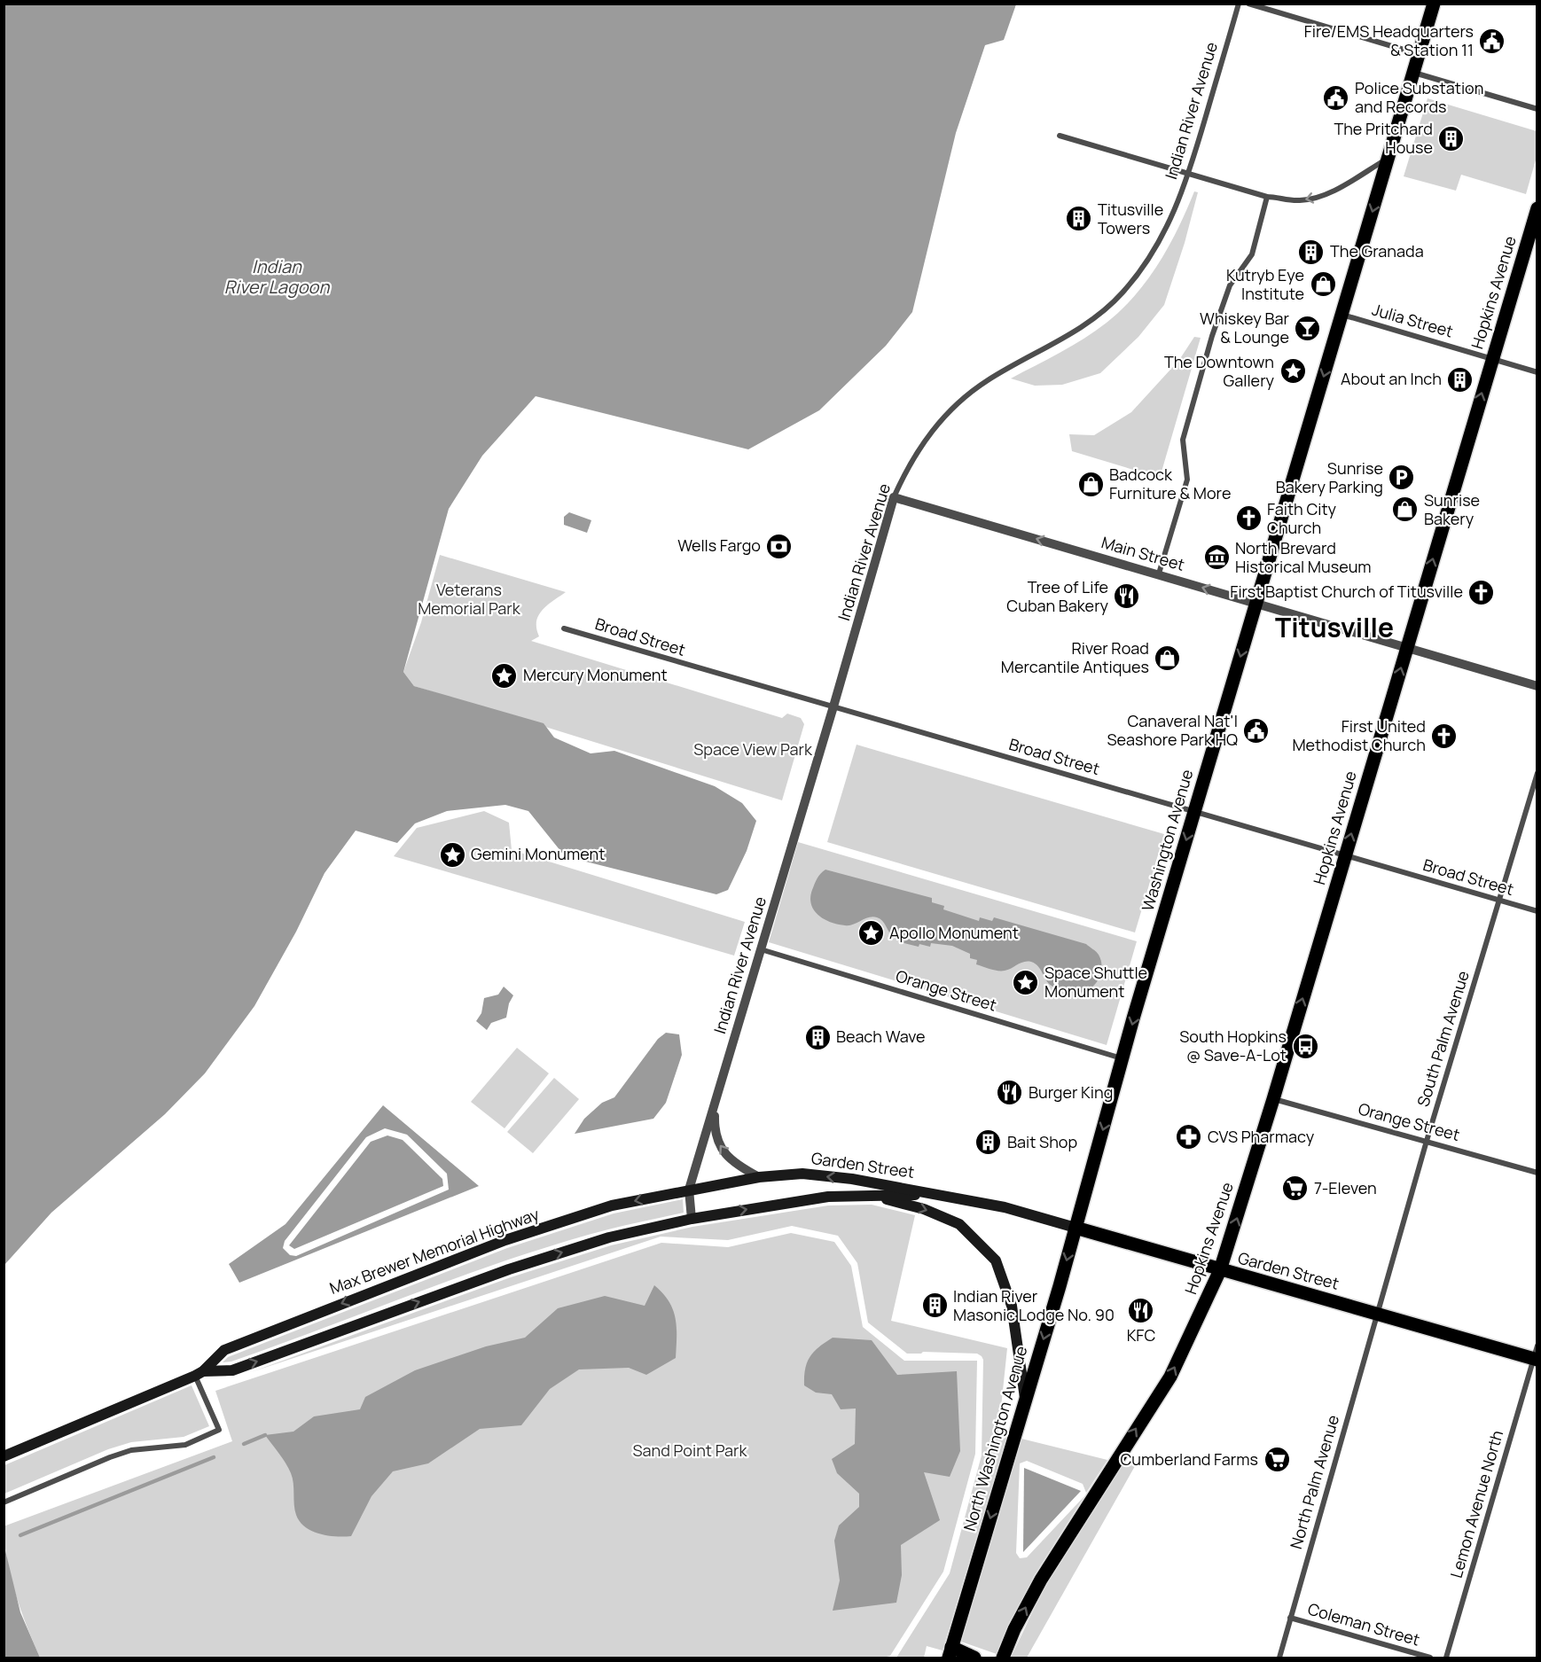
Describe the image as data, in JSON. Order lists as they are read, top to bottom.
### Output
{
  "streets": {
    "main road": [
      "Hopkins Avenue",
      "Washington Avenue",
      "Garden Street",
      "Max Brewer Memorial Highway",
      "North Washington Avenue"
    ],
    "street": [
      "Indian River Avenue",
      "Julia Street",
      "Main Street",
      "Broad Street",
      "Orange Street",
      "South Palm Avenue",
      "North Palm Avenue",
      "Lemon Avenue North",
      "Coleman Street"
    ]
  },
  "crossings": [
    ["Indian River Avenue", "Main Street"],
    ["Indian River Avenue", "Broad Street"],
    ["Indian River Avenue", "Orange Street"],
    ["Indian River Avenue", "Garden Street"],
    ["Indian River Avenue", "Max Brewer Memorial Highway"],
    ["Hopkins Avenue", "Julia Street"],
    ["Hopkins Avenue", "Main Street"],
    ["Hopkins Avenue", "Broad Street"],
    ["Hopkins Avenue", "Orange Street"],
    ["Hopkins Avenue", "Garden Street"],
    ["Julia Street", "Washington Avenue"],
    ["Main Street", "Washington Avenue"],
    ["Broad Street", "Washington Avenue"],
    ["Broad Street", "South Palm Avenue"],
    ["Washington Avenue", "Orange Street"],
    ["Washington Avenue", "Garden Street"],
    ["Washington Avenue", "North Washington Avenue"],
    ["Orange Street", "South Palm Avenue"],
    ["South Palm Avenue", "Garden Street"],
    ["South Palm Avenue", "North Palm Avenue"],
    ["Garden Street", "Max Brewer Memorial Highway"],
    ["Garden Street", "North Washington Avenue"],
    ["Garden Street", "North Palm Avenue"],
    ["Garden Street", "Lemon Avenue North"],
    ["North Palm Avenue", "Coleman Street"]
  ],
  "one_way": [
    "Hopkins Avenue",
    "Main Street",
    "Washington Avenue",
    "North Washington Avenue"
  ],
  "districts": ["Titusville"],
  "water": ["Indian River Lagoon"],
  "parks": ["Veterans Memorial Park", "Space View Park", "Sand Point Park"],
  "places": {
    "public building": ["Fire/EMS Headquarters & Station 11", "Police Substation and Records", "Canaveral Nat'l Seashore Park HQ"],
    "building": [
      "The Pritchard House",
      "Titusville Towers",
      "The Granada",
      "About an Inch",
      "Beach Wave",
      "Bait Shop",
      "Indian River Masonic Lodge No. 90"
    ],
    "shop": [
      "Kutryb Eye Institute",
      "Badcock Furniture & More",
      "Sunrise Bakery",
      "River Road Mercantile Antiques"
    ],
    "bar": ["Whiskey Bar & Lounge"],
    "place": [
      "The Downtown Gallery",
      "Mercury Monument",
      "Gemini Monument",
      "Apollo Monument",
      "Space Shuttle Monument"
    ],
    "parking": ["Sunrise Bakery Parking"],
    "church": ["Faith City Church", "First Baptist Church of Titusville", "First United Methodist Church"],
    "bank": ["Wells Fargo"],
    "museum": ["North Brevard Historical Museum"],
    "restaurant": ["Tree of Life Cuban Bakery", "Burger King", "KFC"],
    "bus stop": ["South Hopkins @ Save-A-Lot"],
    "pharmacy": ["CVS Pharmacy"],
    "supermarket": ["7-Eleven", "Cumberland Farms"]
  }
}
